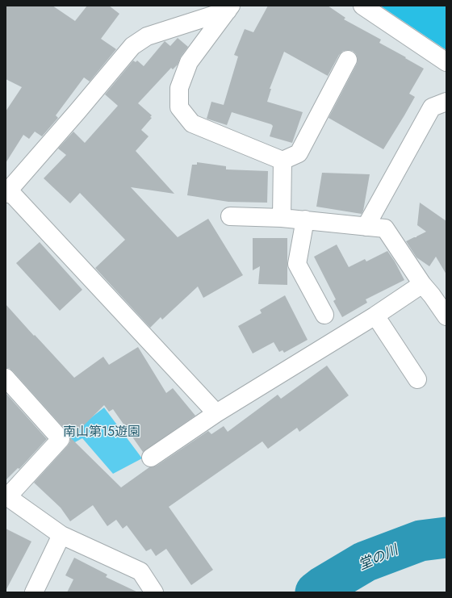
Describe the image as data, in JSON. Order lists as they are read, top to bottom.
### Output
{
  "water": ["堂の川"],
  "parks": ["南山第15遊園"]
}
